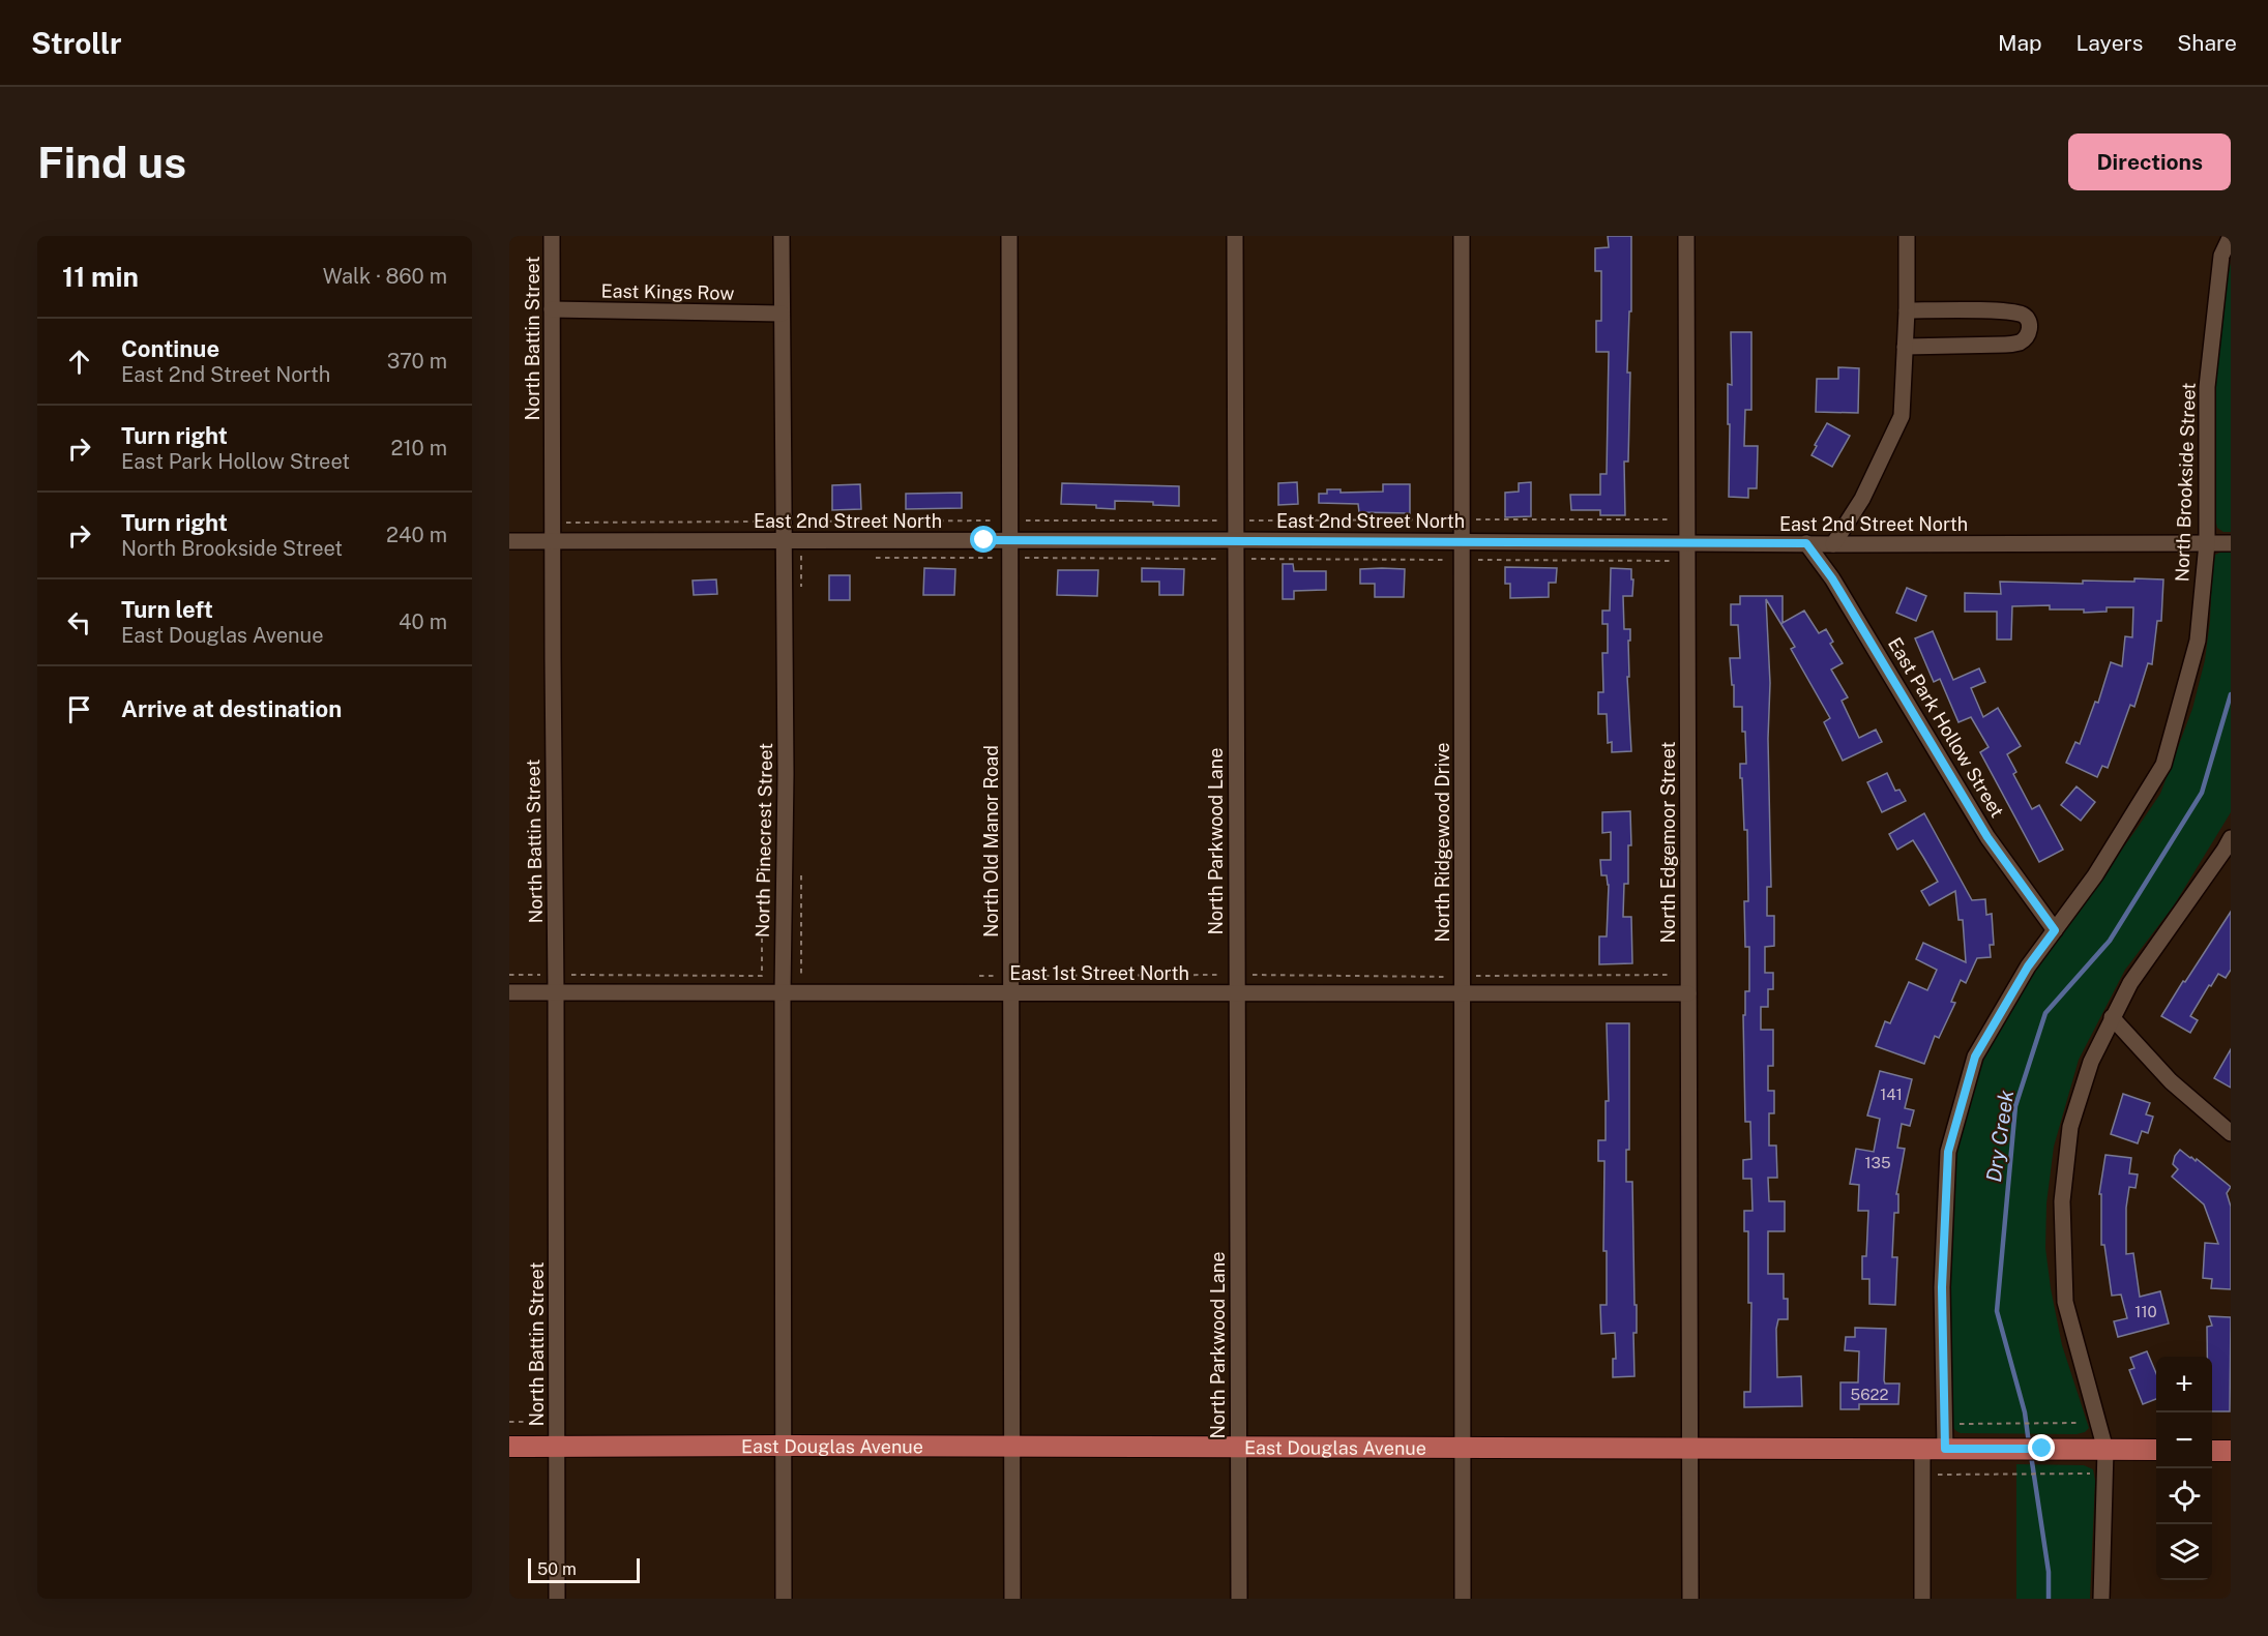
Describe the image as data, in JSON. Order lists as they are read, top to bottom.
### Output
{
  "streets": {
    "main road": ["East Douglas Avenue"],
    "street": [
      "East Kings Row",
      "North Battin Street",
      "North Brookside Street",
      "East 2nd Street North",
      "East Park Hollow Street",
      "North Pinecrest Street",
      "North Old Manor Road",
      "North Parkwood Lane",
      "North Ridgewood Drive",
      "North Edgemoor Street",
      "East 1st Street North"
    ]
  },
  "crossings": [
    ["East Kings Row", "North Battin Street"],
    ["East Kings Row", "North Pinecrest Street"],
    ["North Battin Street", "East 2nd Street North"],
    ["North Battin Street", "East 1st Street North"],
    ["North Battin Street", "East Douglas Avenue"],
    ["North Brookside Street", "East 2nd Street North"],
    ["North Brookside Street", "East Park Hollow Street"],
    ["North Brookside Street", "East Douglas Avenue"],
    ["East 2nd Street North", "East Park Hollow Street"],
    ["East 2nd Street North", "North Pinecrest Street"],
    ["East 2nd Street North", "North Old Manor Road"],
    ["East 2nd Street North", "North Parkwood Lane"],
    ["East 2nd Street North", "North Ridgewood Drive"],
    ["East 2nd Street North", "North Edgemoor Street"],
    ["North Pinecrest Street", "East 1st Street North"],
    ["North Pinecrest Street", "East Douglas Avenue"],
    ["North Old Manor Road", "East 1st Street North"],
    ["North Old Manor Road", "East Douglas Avenue"],
    ["North Parkwood Lane", "East 1st Street North"],
    ["North Parkwood Lane", "East Douglas Avenue"],
    ["North Ridgewood Drive", "East 1st Street North"],
    ["North Ridgewood Drive", "East Douglas Avenue"],
    ["North Edgemoor Street", "East 1st Street North"],
    ["North Edgemoor Street", "East Douglas Avenue"]
  ],
  "water": ["Dry Creek"],
  "house_numbers": [
    "141",
    "135",
    "110",
    "5622"
  ],
  "scale_bar": "50 m",
  "page": {
    "header": "Strollr",
    "nav": ["Map", "Layers", "Share"],
    "buttons": "Directions",
    "title": "Find us",
    "heading": ["11 min", "Walk · 860 m"],
    "list": [
      ["Continue", "East 2nd Street North", "370 m"],
      ["Turn right", "East Park Hollow Street", "210 m"],
      ["Turn right", "North Brookside Street", "240 m"],
      ["Turn left", "East Douglas Avenue", "40 m"],
      "Arrive at destination"
    ],
    "map_buttons": ["+", "−"],
    "scale": "50 m"
  }
}
